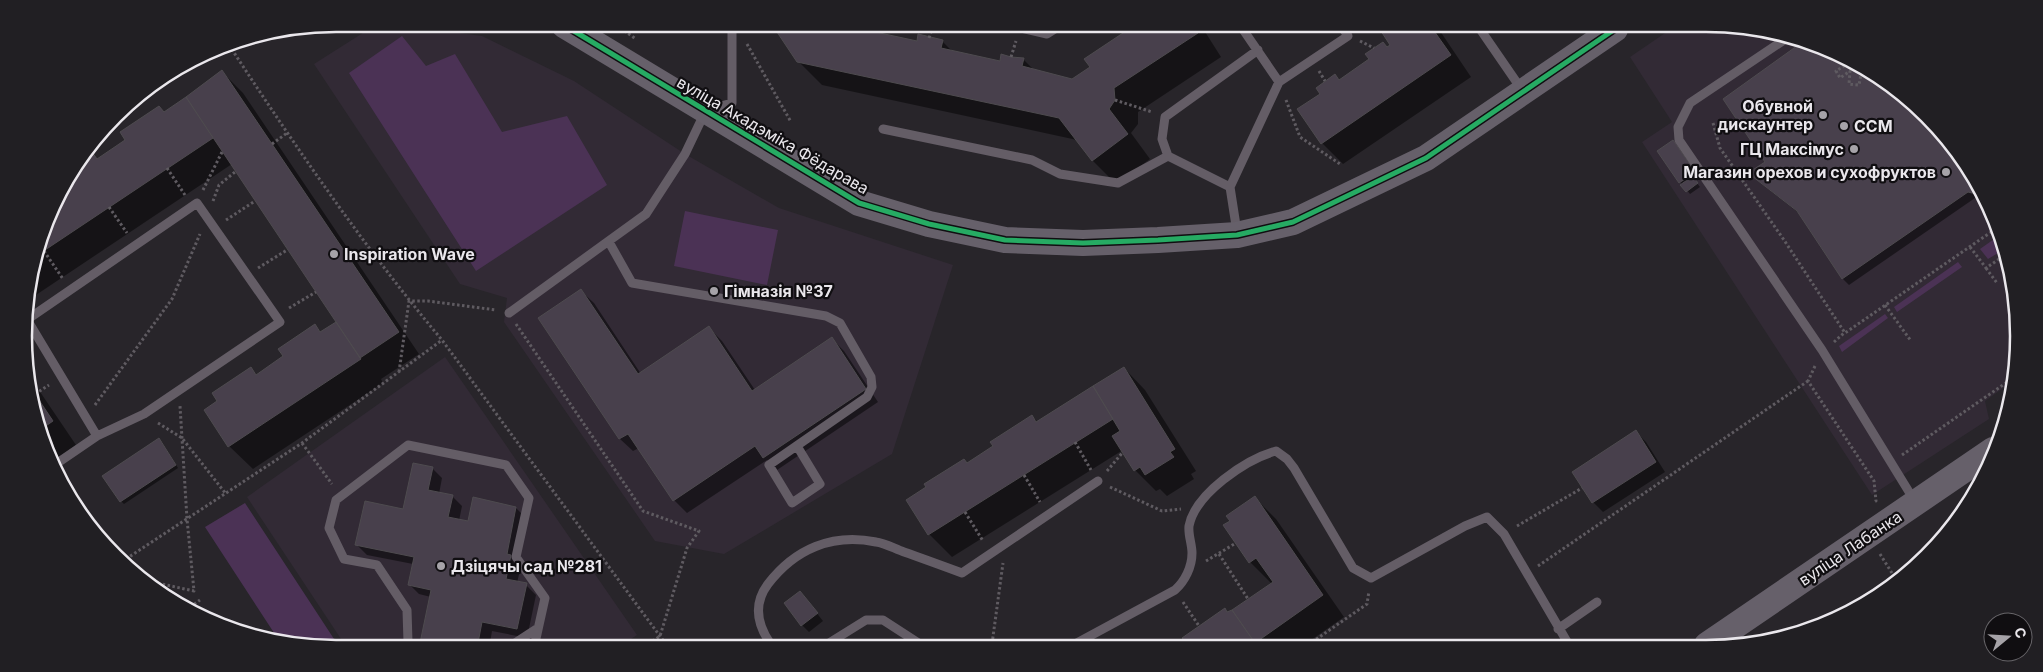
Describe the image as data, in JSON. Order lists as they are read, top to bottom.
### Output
{
  "streets": {
    "street": ["вуліца Акадэміка Фёдарава", "вуліца Лабанка"]
  },
  "places": [
    "Обувной дискаунтер",
    "ССМ",
    "ГЦ Максімус",
    "Магазин орехов и сухофруктов",
    "Inspiration Wave",
    "Гімназія №37",
    "Дзіцячы сад №281"
  ],
  "north": "right"
}
